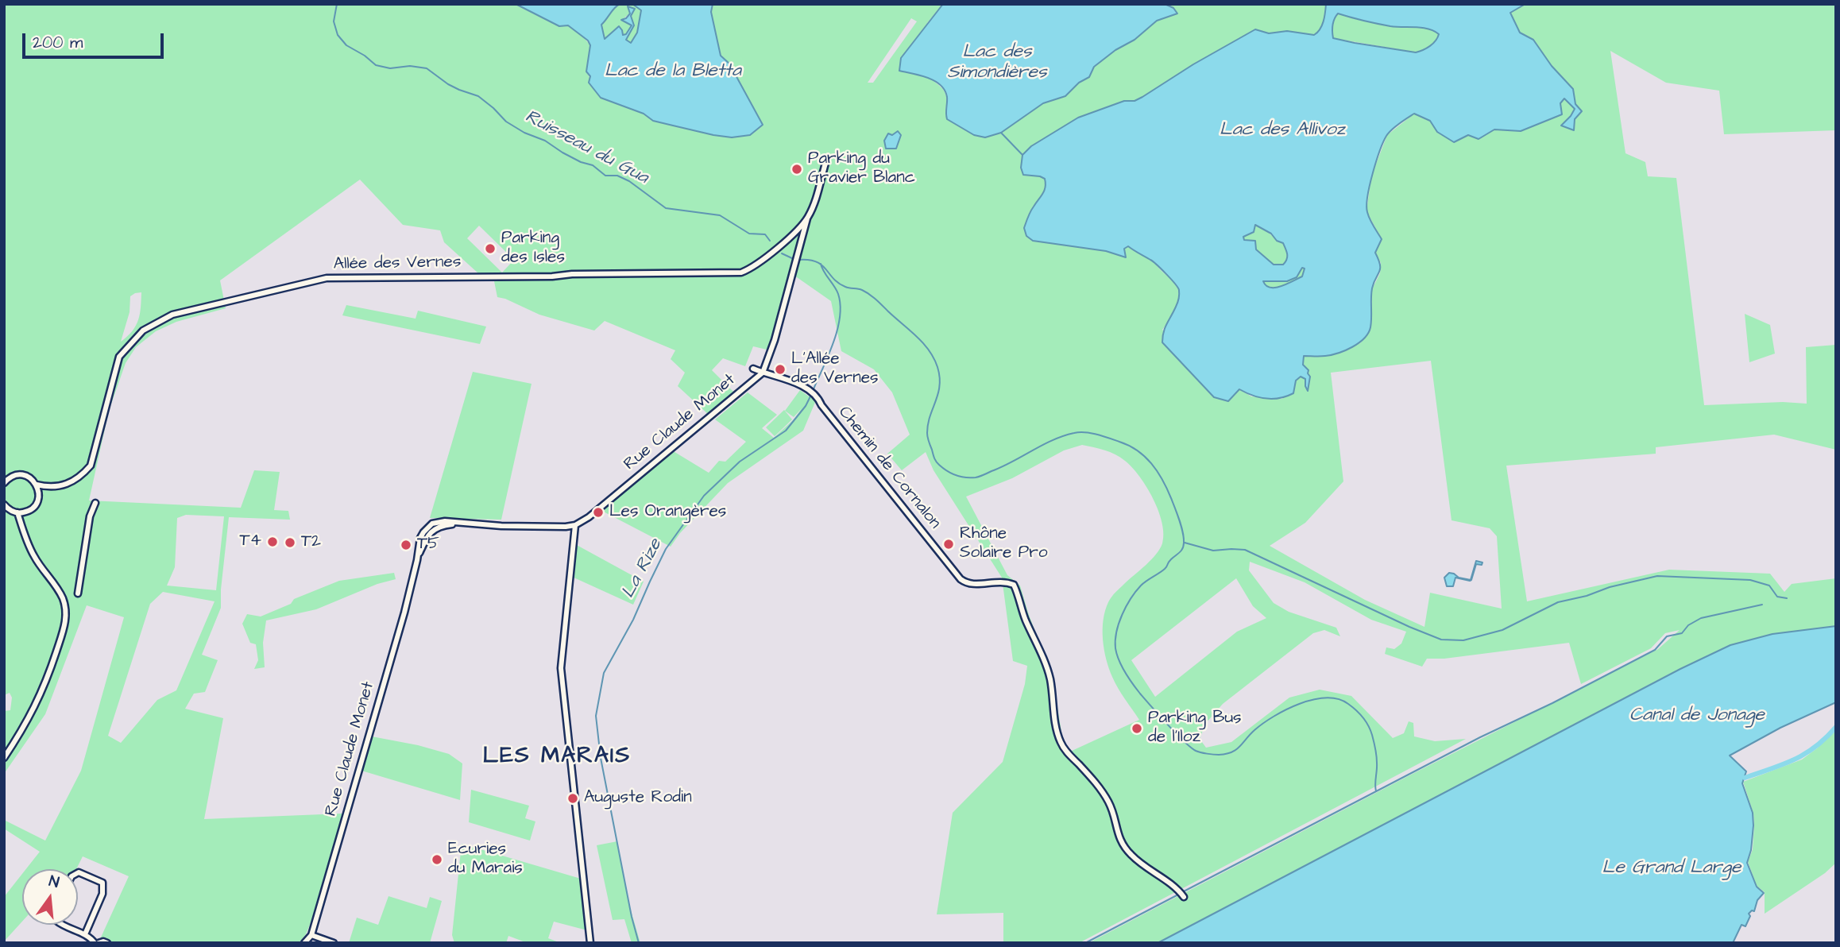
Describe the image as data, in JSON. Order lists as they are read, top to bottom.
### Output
{
  "streets": {
    "street": ["Allée des Vernes", "Rue Claude Monet", "Chemin de Cornalon"]
  },
  "crossings": [
    ["Rue Claude Monet", "Chemin de Cornalon"]
  ],
  "districts": ["LES MARAIS"],
  "water": [
    "Lac des Simondières",
    "Lac de la Bletta",
    "Lac des Allivoz",
    "Ruisseau du Gua",
    "La Rize",
    "Canal de Jonage",
    "Le Grand Large"
  ],
  "places": [
    "Parking du Gravier Blanc",
    "Parking des Isles",
    "L'Allée des Vernes",
    "Les Orangères",
    "T4",
    "T2",
    "Rhône Solaire Pro",
    "T5",
    "Parking Bus de l'Iloz",
    "Auguste Rodin",
    "Ecuries du Marais"
  ],
  "scale_bar": "200 m",
  "north": "top"
}
